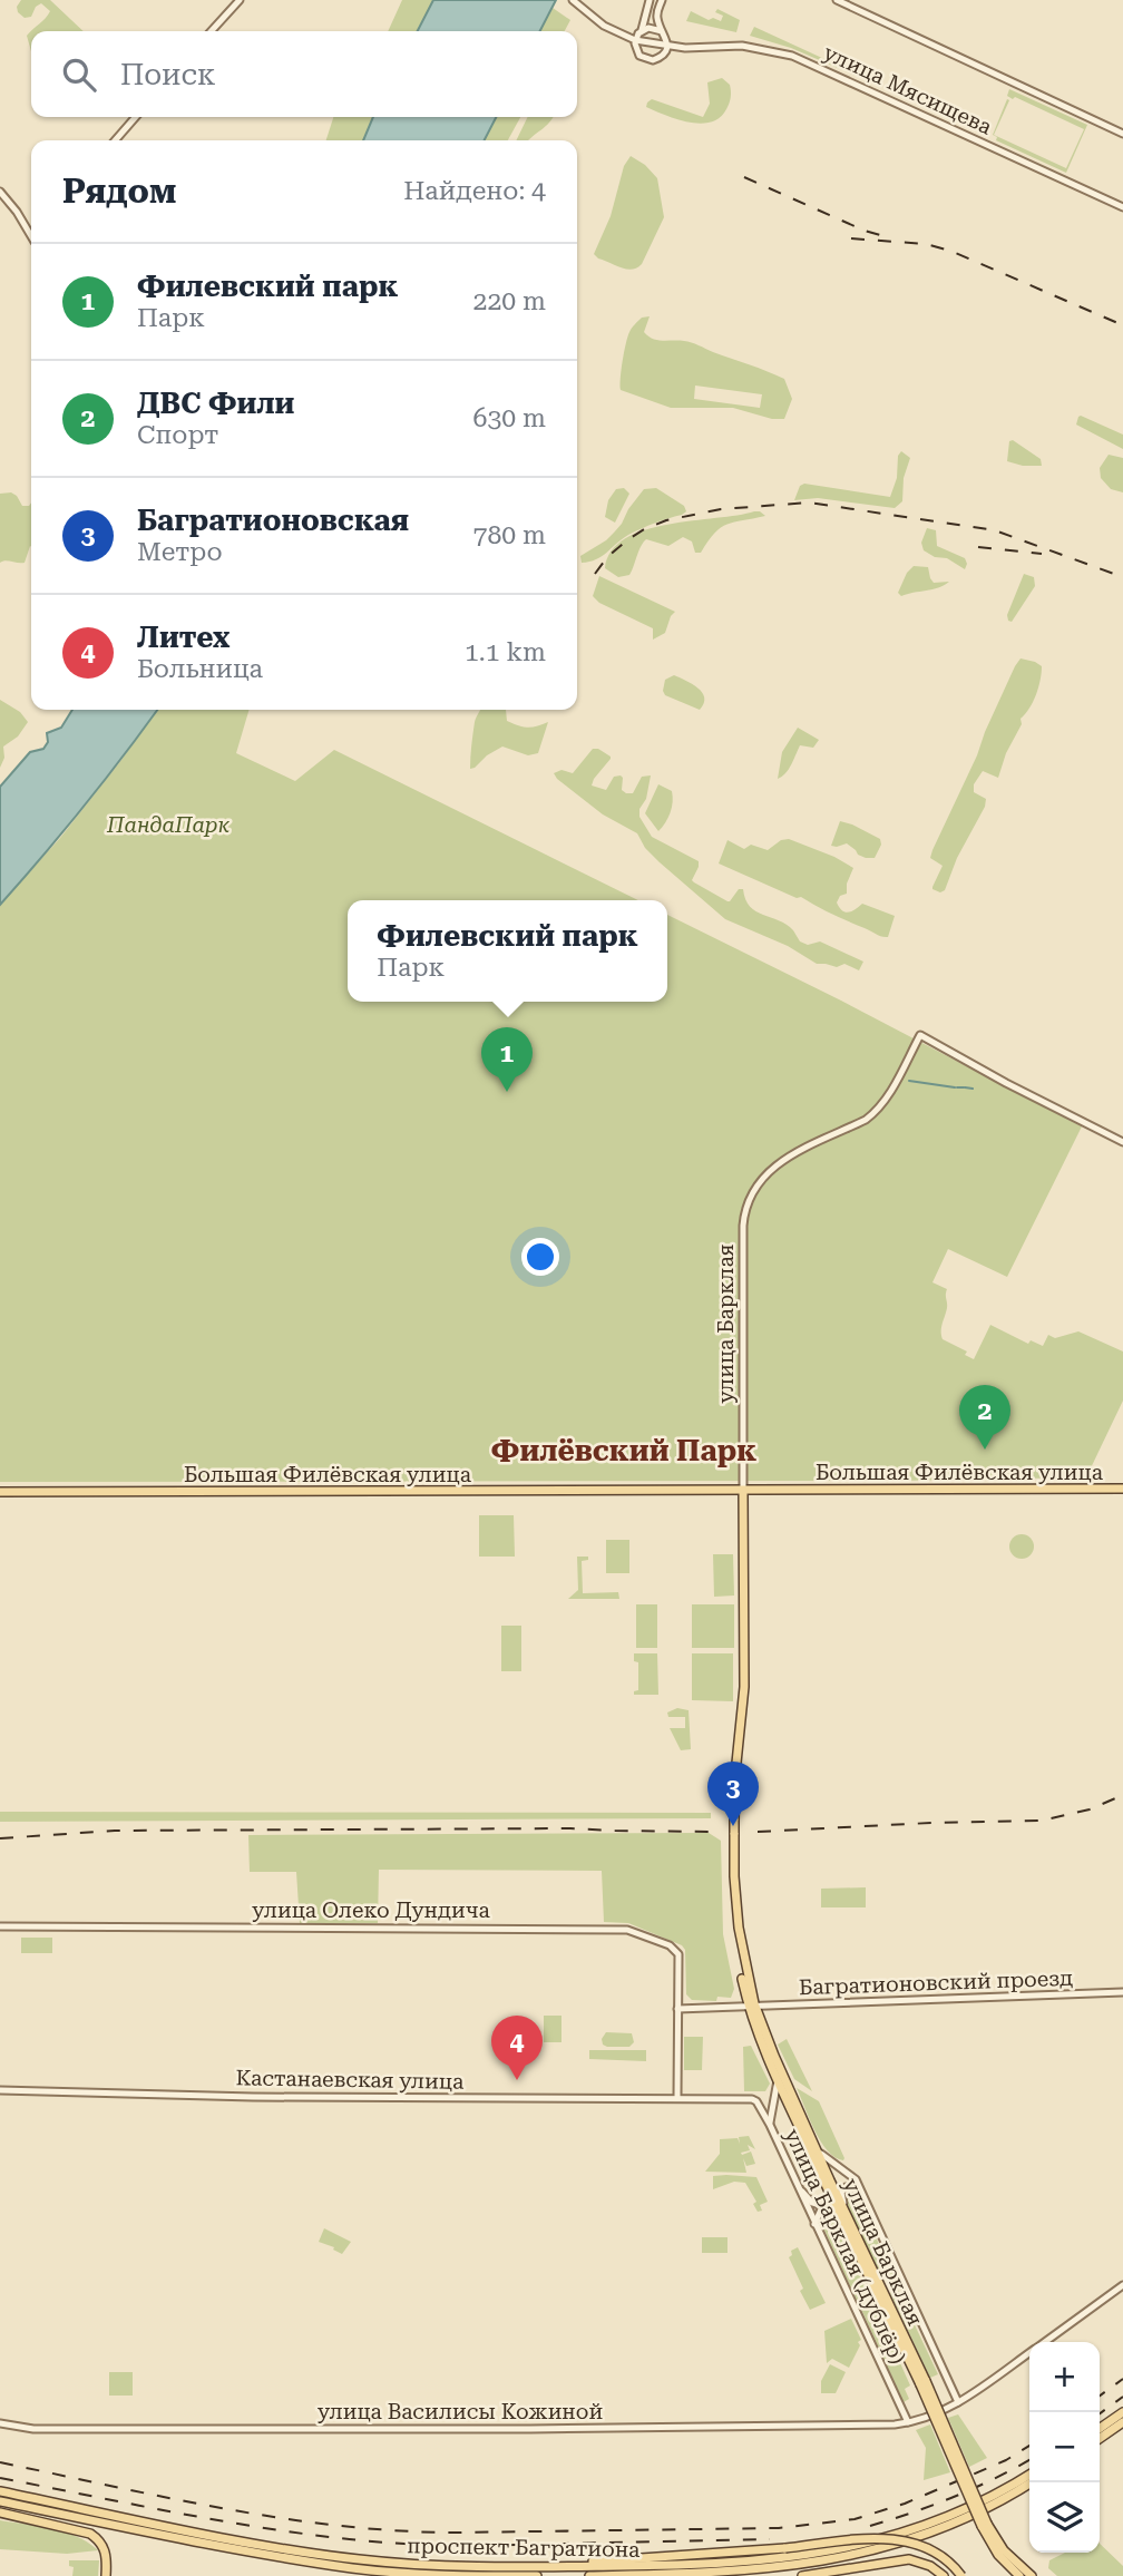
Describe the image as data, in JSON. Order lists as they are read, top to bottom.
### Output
{
  "streets": {
    "main road": ["улица Барклая", "Большая Филёвская улица", "проспект Багратиона"],
    "street": [
      "улица Мясищева",
      "улица Олеко Дундича",
      "Багратионовский проезд",
      "Кастанаевская улица",
      "улица Барклая (дублёр)",
      "улица Василисы Кожиной"
    ]
  },
  "crossings": [
    ["улица Барклая", "Большая Филёвская улица"],
    ["улица Барклая", "Багратионовский проезд"],
    ["улица Барклая", "улица Барклая (дублёр)"],
    ["улица Олеко Дундича", "Кастанаевская улица"],
    ["Кастанаевская улица", "улица Барклая (дублёр)"],
    ["улица Барклая (дублёр)", "улица Василисы Кожиной"]
  ],
  "districts": ["Филёвский Парк"],
  "parks": ["ПандаПарк"],
  "page": {
    "search": "Поиск",
    "heading": ["Рядом", "Найдено: 4"],
    "list": [
      {
        "mark": "1",
        "name": "Филевский парк",
        "note": "Парк",
        "value": "220 m"
      },
      {
        "mark": "2",
        "name": "ДВС Фили",
        "note": "Спорт",
        "value": "630 m"
      },
      {
        "mark": "3",
        "name": "Багратионовская",
        "note": "Метро",
        "value": "780 m"
      },
      {
        "mark": "4",
        "name": "Литех",
        "note": "Больница",
        "value": "1.1 km"
      }
    ],
    "popup": ["Филевский парк", "Парк"],
    "pins": [
      "1",
      "2",
      "3",
      "4"
    ],
    "map_buttons": ["+", "−"]
  }
}
